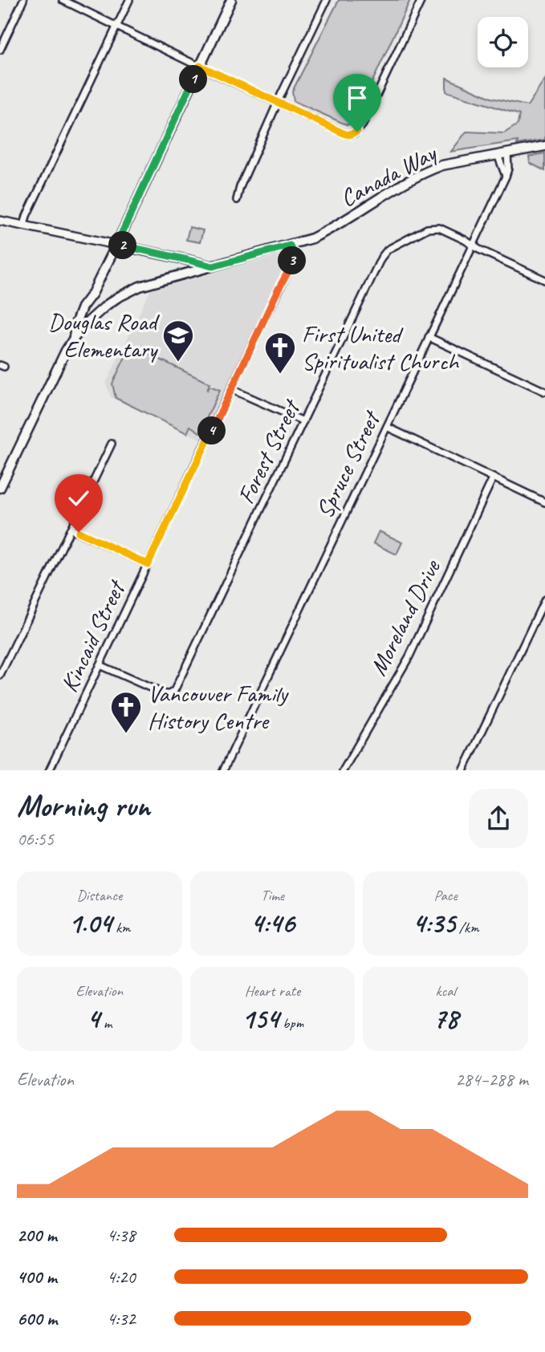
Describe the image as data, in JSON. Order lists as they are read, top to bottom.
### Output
{
  "streets": {
    "main road": ["Canada Way"],
    "street": [
      "Forest Street",
      "Spruce Street",
      "Moreland Drive",
      "Kincaid Street"
    ]
  },
  "crossings": [
    ["Canada Way", "Spruce Street"],
    ["Canada Way", "Kincaid Street"],
    ["Forest Street", "Spruce Street"],
    ["Forest Street", "Kincaid Street"]
  ],
  "places": {
    "school or university": ["Douglas Road Elementary"],
    "church": ["First United Spiritualist Church", "Vancouver Family History Centre"]
  },
  "page": {
    "pins": [
      "1",
      "2",
      "3",
      "4"
    ],
    "heading": ["Morning run", "06:55"],
    "stats": [
      ["Distance", "1.04 km"],
      ["Time", "4:46"],
      ["Pace", "4:35 /km"],
      ["Elevation", "4 m"],
      ["Heart rate", "154 bpm"],
      ["kcal", "78"]
    ],
    "chart": ["Elevation", "284–288 m"],
    "list": [
      {
        "name": "200 m",
        "note": "4:38"
      },
      {
        "name": "400 m",
        "note": "4:20"
      },
      {
        "name": "600 m",
        "note": "4:32"
      }
    ]
  }
}
